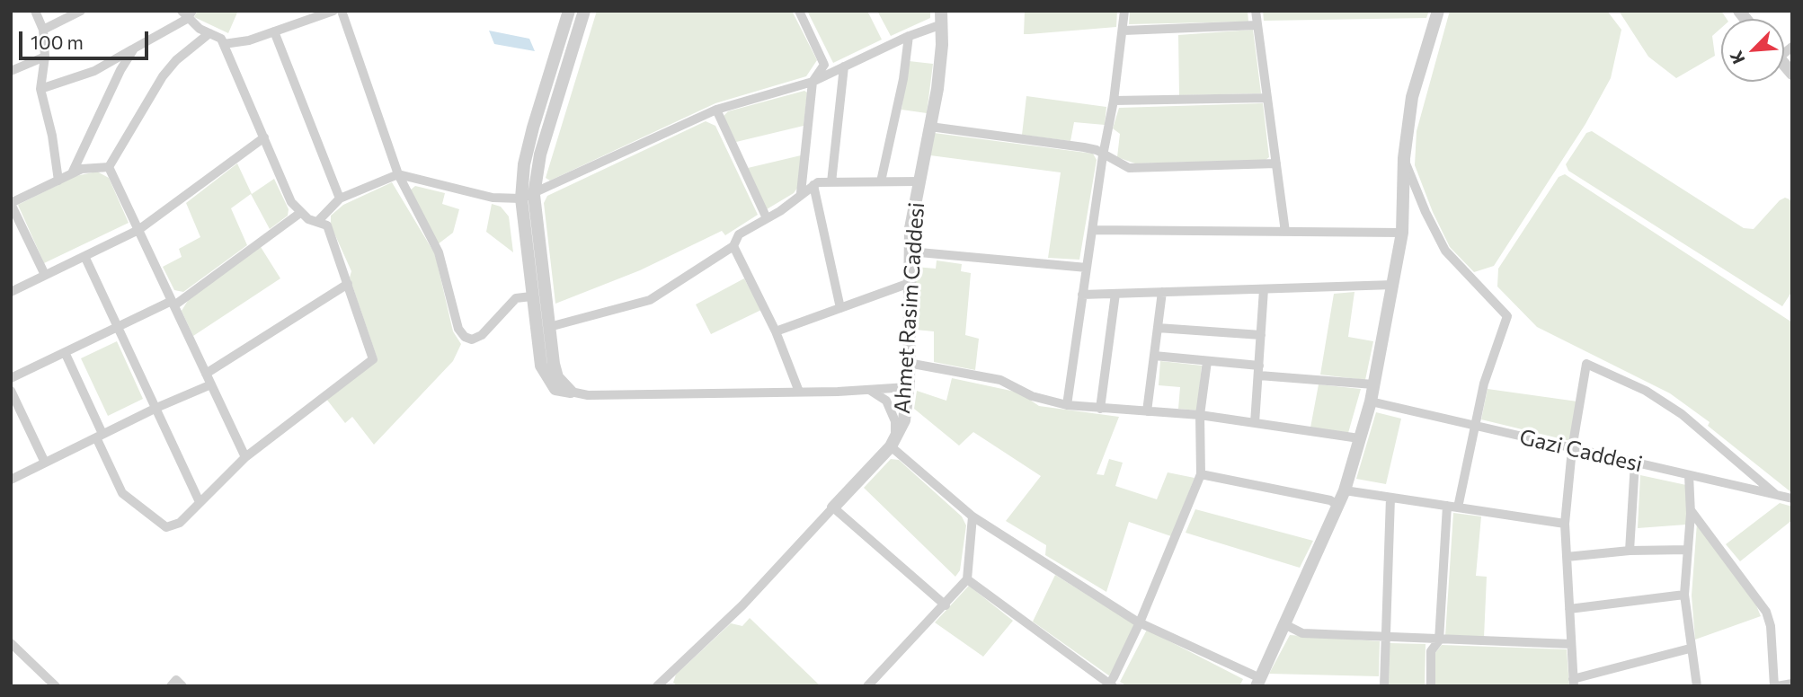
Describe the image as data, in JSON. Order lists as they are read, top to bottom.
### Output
{
  "streets": {
    "street": ["Ahmet Rasim Caddesi", "Gazi Caddesi"]
  },
  "scale_bar": "100 m",
  "north": "bottom left"
}
